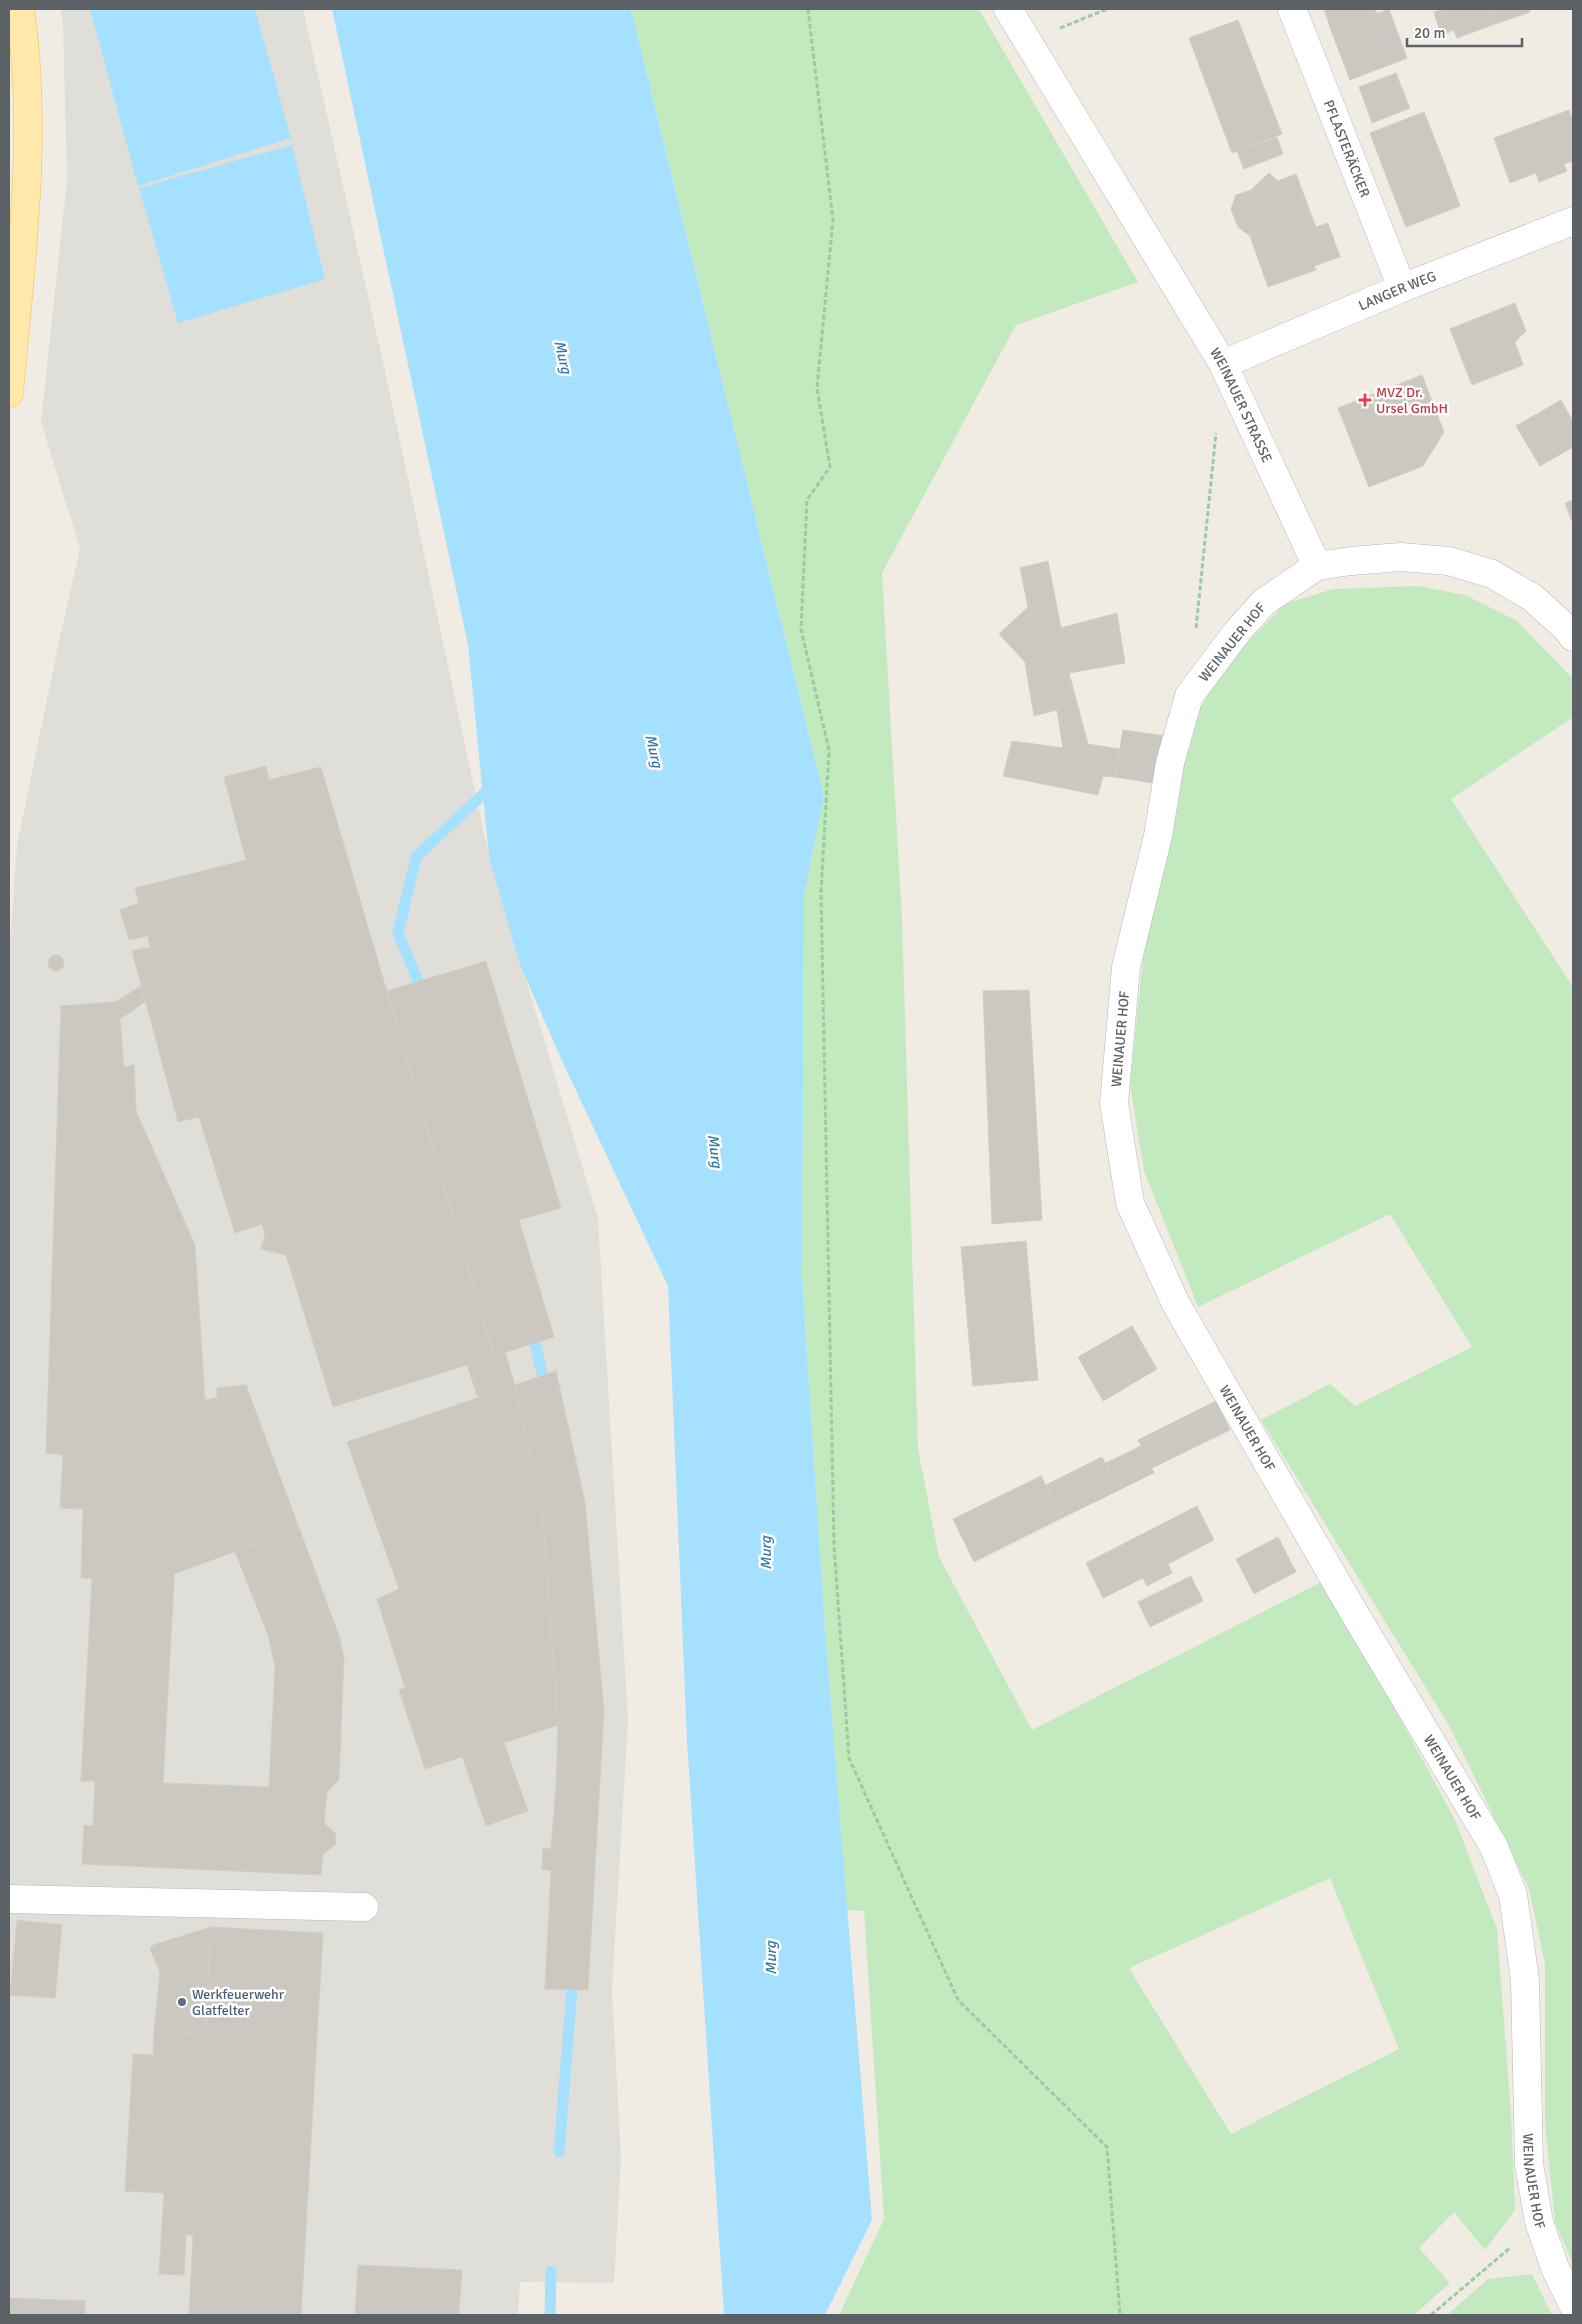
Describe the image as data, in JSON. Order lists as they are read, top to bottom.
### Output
{
  "streets": {
    "street": [
      "PFLASTERÄCKER",
      "LANGER WEG",
      "WEINAUER STRASSE",
      "WEINAUER HOF"
    ]
  },
  "crossings": [
    ["PFLASTERÄCKER", "LANGER WEG"],
    ["LANGER WEG", "WEINAUER STRASSE"],
    ["WEINAUER STRASSE", "WEINAUER HOF"]
  ],
  "water": ["Murg"],
  "places": {
    "health": ["MVZ Dr. Ursel GmbH"],
    "other": ["Werkfeuerwehr Glatfelter"]
  },
  "scale_bar": "20 m"
}
